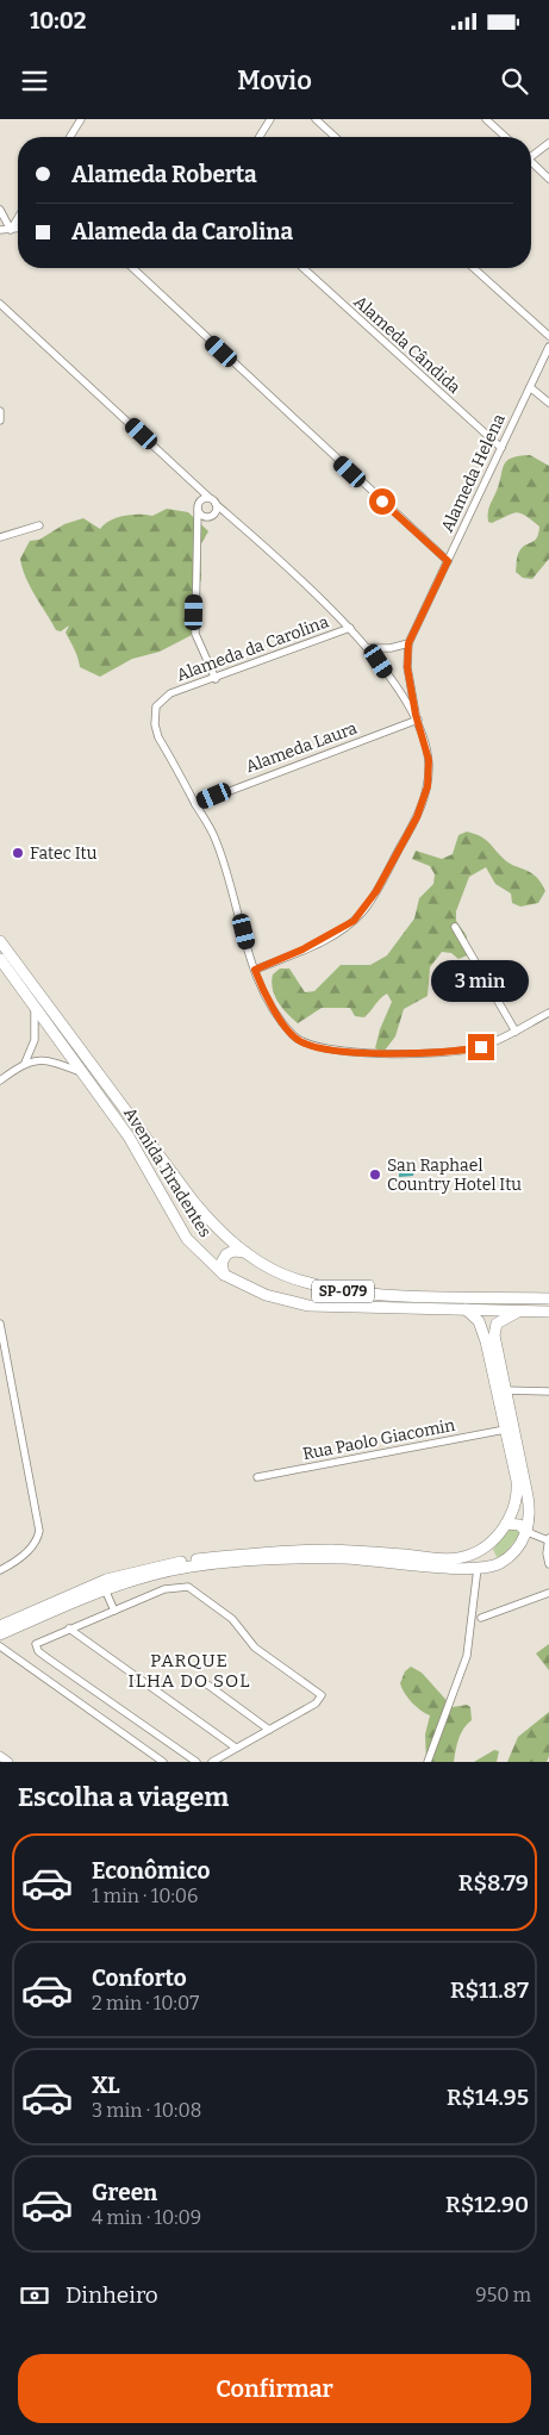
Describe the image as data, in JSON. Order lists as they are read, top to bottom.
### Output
{
  "streets": {
    "main road": ["Avenida Tiradentes", "SP-079"],
    "street": [
      "Alameda Cândida",
      "Alameda Helena",
      "Alameda da Carolina",
      "Alameda Laura",
      "Rua Paolo Giacomin"
    ]
  },
  "crossings": [
    ["Alameda Cândida", "Alameda Helena"],
    ["Alameda Helena", "Alameda da Carolina"],
    ["Alameda Helena", "Alameda Laura"],
    ["Alameda da Carolina", "Alameda Laura"]
  ],
  "districts": ["PARQUE ILHA DO SOL"],
  "places": ["Fatec Itu", "San Raphael Country Hotel Itu"],
  "page": {
    "status": "10:02",
    "header": "Movio",
    "banner": ["Alameda Roberta", "Alameda da Carolina"],
    "bubble": "3 min",
    "heading": "Escolha a viagem",
    "list": [
      {
        "name": "Econômico",
        "note": "1 min · 10:06",
        "value": "R$8.79"
      },
      {
        "name": "Conforto",
        "note": "2 min · 10:07",
        "value": "R$11.87"
      },
      {
        "name": "XL",
        "note": "3 min · 10:08",
        "value": "R$14.95"
      },
      {
        "name": "Green",
        "note": "4 min · 10:09",
        "value": "R$12.90"
      }
    ],
    "pay": ["Dinheiro", "950 m"],
    "buttons": "Confirmar"
  }
}
